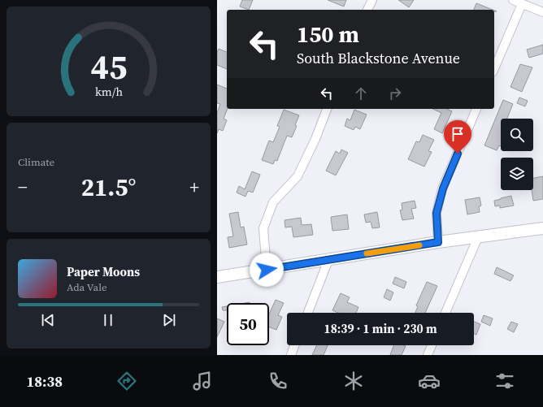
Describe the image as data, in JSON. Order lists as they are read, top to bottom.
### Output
{
  "page": {
    "turn": ["150 m", "South Blackstone Avenue"],
    "tile": "Climate",
    "heat": ["−", "21.5°", "+"],
    "song": ["Paper Moons", "Ada Vale"],
    "limit": "50",
    "trip": "18:39 · 1 min · 230 m",
    "tabs": "18:38",
    "gauge": ["45", "km/h"]
  }
}
